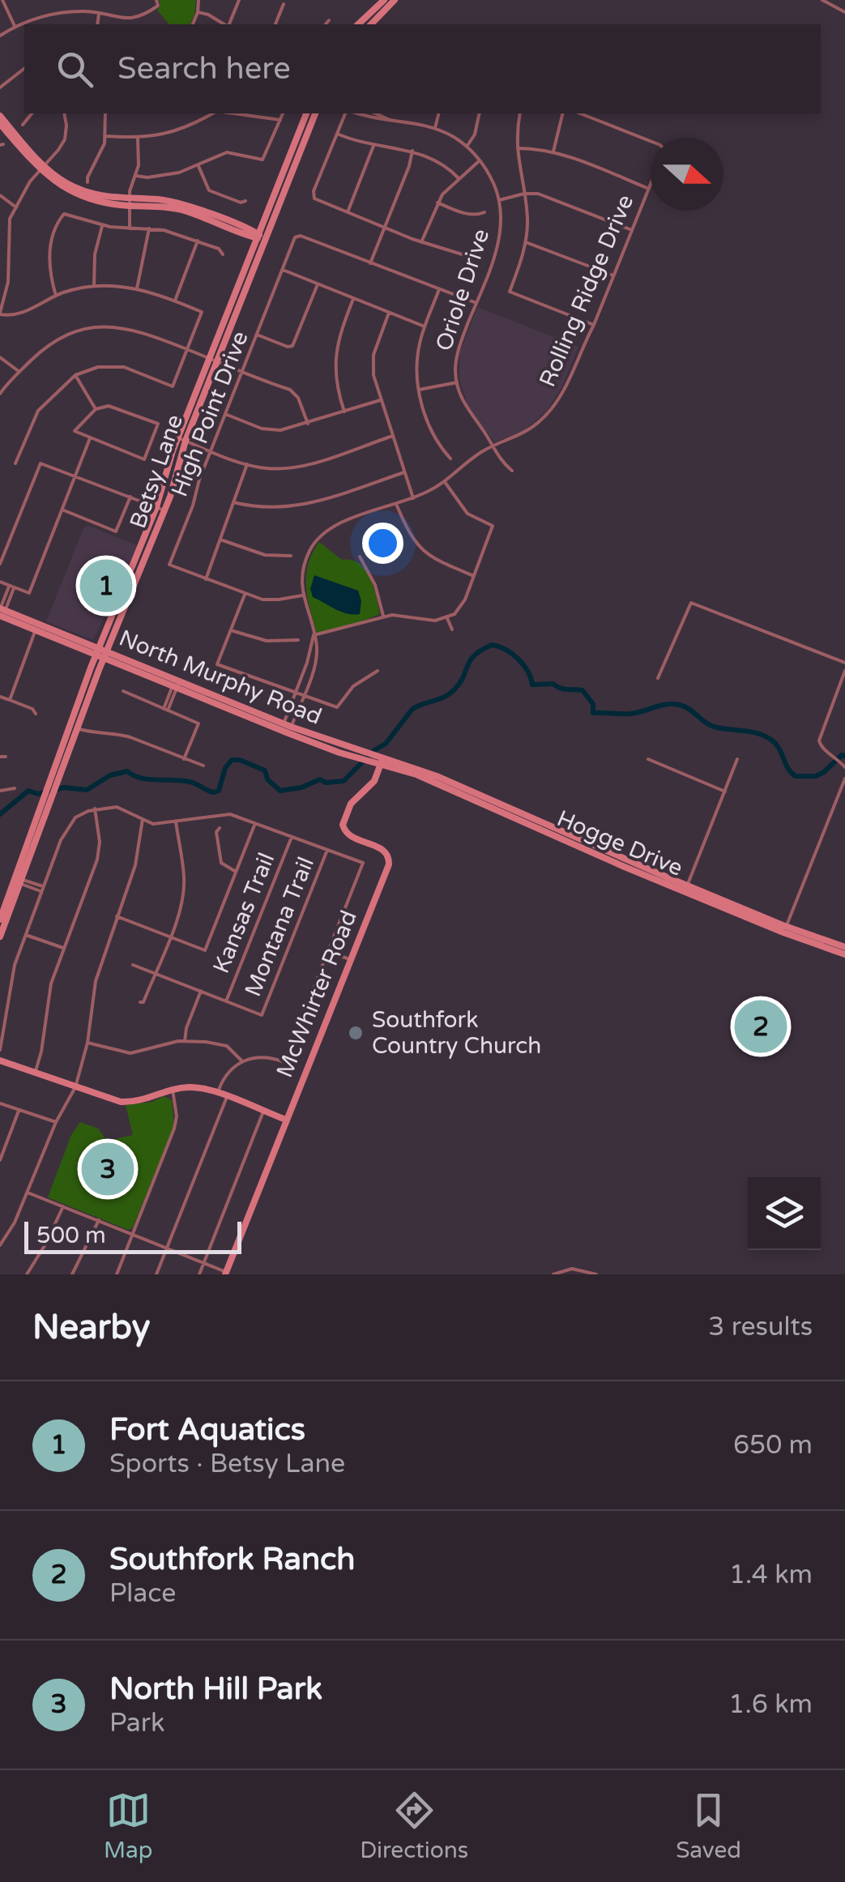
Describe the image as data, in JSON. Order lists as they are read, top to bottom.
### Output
{
  "streets": {
    "main road": [
      "Betsy Lane",
      "North Murphy Road",
      "Hogge Drive",
      "McWhirter Road"
    ],
    "street": [
      "Oriole Drive",
      "Rolling Ridge Drive",
      "High Point Drive",
      "Kansas Trail",
      "Montana Trail"
    ]
  },
  "crossings": [
    ["Oriole Drive", "Rolling Ridge Drive"],
    ["Rolling Ridge Drive", "North Murphy Road"],
    ["Betsy Lane", "North Murphy Road"],
    ["North Murphy Road", "Hogge Drive"],
    ["North Murphy Road", "McWhirter Road"],
    ["Hogge Drive", "McWhirter Road"],
    ["Kansas Trail", "Montana Trail"]
  ],
  "places": ["Southfork Country Church"],
  "scale_bar": "500 m",
  "north": "right",
  "page": {
    "search": "Search here",
    "pins": ["1", "2", "3"],
    "scale": "500 m",
    "heading": ["Nearby", "3 results"],
    "list": [
      {
        "mark": "1",
        "name": "Fort Aquatics",
        "note": "Sports · Betsy Lane",
        "value": "650 m"
      },
      {
        "mark": "2",
        "name": "Southfork Ranch",
        "note": "Place",
        "value": "1.4 km"
      },
      {
        "mark": "3",
        "name": "North Hill Park",
        "note": "Park",
        "value": "1.6 km"
      }
    ],
    "nav": ["Map", "Directions", "Saved"]
  }
}
